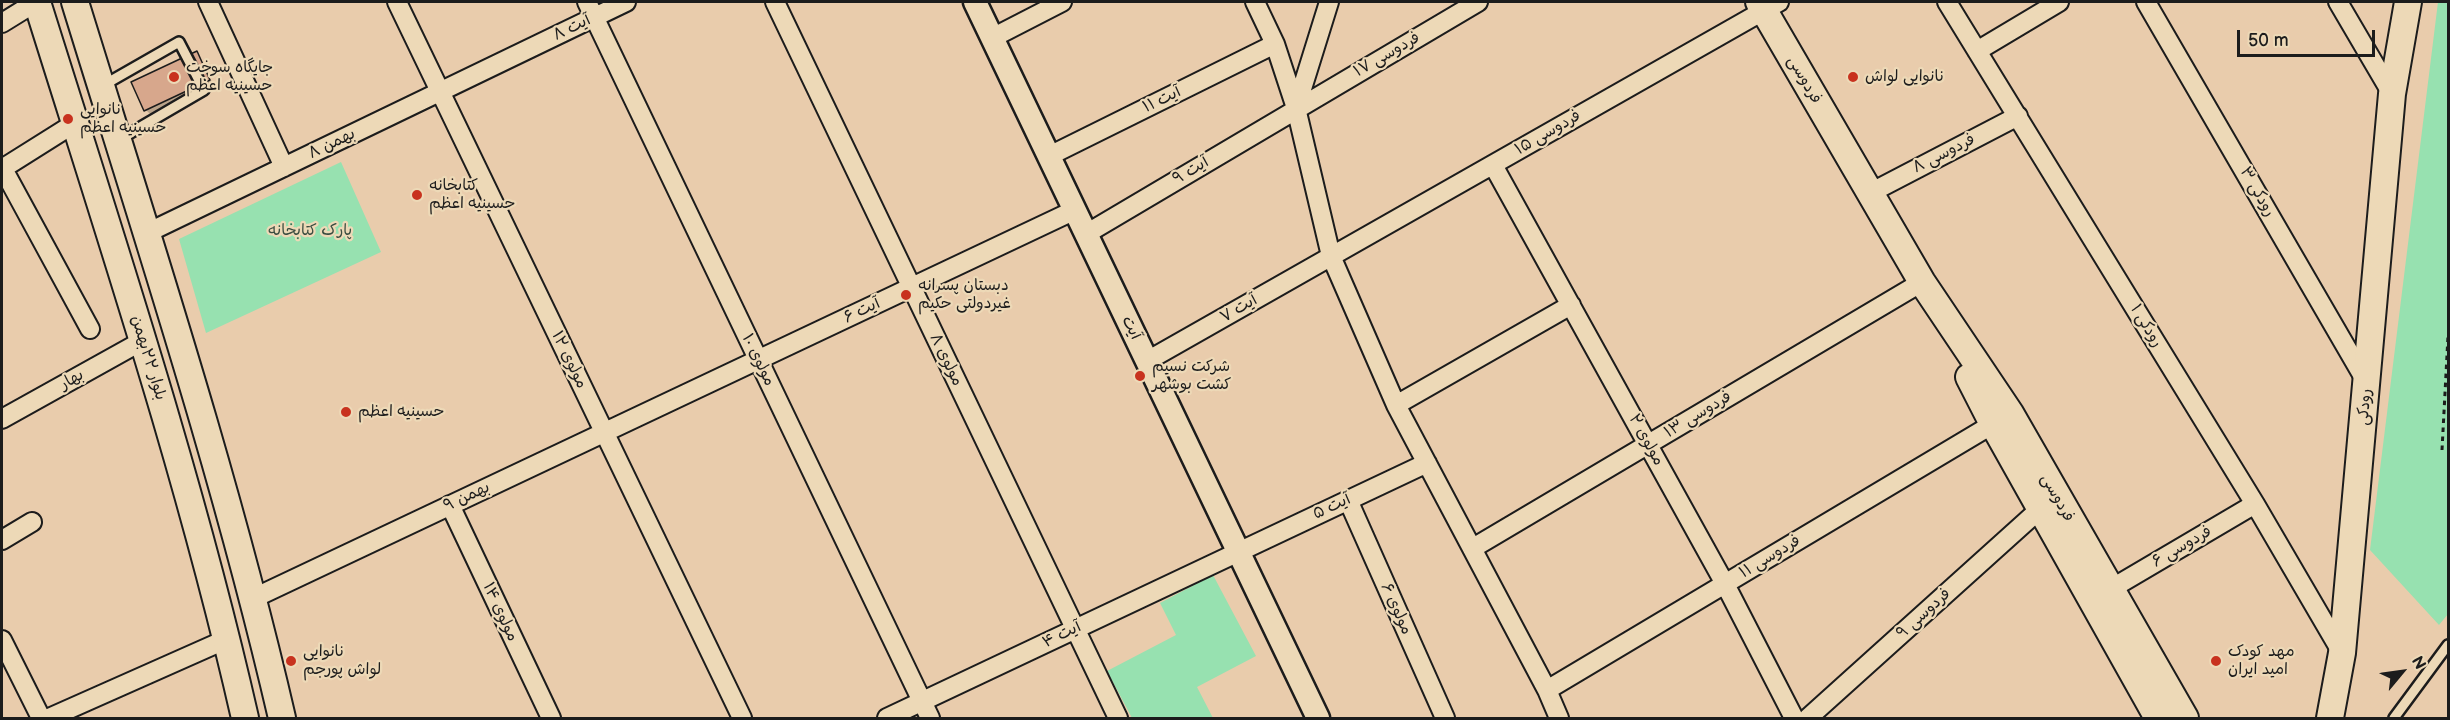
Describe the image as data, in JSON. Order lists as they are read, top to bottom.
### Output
{
  "streets": {
    "main road": ["فردوسی", "بلوار ۲۲بهمن", "رودکی"],
    "street": [
      "آیت ۸",
      "فردوسی ۱۷",
      "آیت ۱۱",
      "فردوسی ۱۵",
      "بهمن ۸",
      "فردوسی ۸",
      "آیت ۹",
      "رودکی ۳",
      "آیت ۷",
      "آیت ۶",
      "رودکی ۱",
      "آیت",
      "مولوی ۱۲",
      "مولوی ۱۰",
      "مولوی ۸",
      "بهار",
      "فردوسی ۱۳",
      "مولوی ۲",
      "بهمن ۹",
      "آیت ۵",
      "فردوسی ۶",
      "فردوسی ۱۱",
      "مولوی ۶",
      "مولوی ۱۴",
      "فردوسی ۹",
      "آیت ۴"
    ]
  },
  "crossings": [
    ["آیت ۸", "بهمن ۸"],
    ["آیت ۸", "مولوی ۱۰"],
    ["فردوسی ۱۷", "آیت ۹"],
    ["فردوسی", "فردوسی ۱۵"],
    ["فردوسی", "فردوسی ۸"],
    ["فردوسی", "فردوسی ۱۳"],
    ["فردوسی", "فردوسی ۶"],
    ["فردوسی", "فردوسی ۱۱"],
    ["فردوسی", "فردوسی ۹"],
    ["آیت ۱۱", "آیت"],
    ["فردوسی ۱۵", "آیت ۷"],
    ["فردوسی ۱۵", "مولوی ۲"],
    ["بهمن ۸", "مولوی ۱۲"],
    ["فردوسی ۸", "رودکی ۱"],
    ["آیت ۹", "آیت"],
    ["رودکی ۳", "رودکی"],
    ["آیت ۷", "آیت"],
    ["آیت ۶", "آیت"],
    ["آیت ۶", "مولوی ۱۰"],
    ["آیت ۶", "مولوی ۸"],
    ["آیت ۶", "بهمن ۹"],
    ["رودکی ۱", "رودکی"],
    ["رودکی ۱", "فردوسی ۶"],
    ["آیت", "آیت ۵"],
    ["آیت", "آیت ۴"],
    ["بلوار ۲۲بهمن", "بهار"],
    ["مولوی ۱۲", "بهمن ۹"],
    ["مولوی ۱۰", "آیت ۴"],
    ["مولوی ۸", "آیت ۴"],
    ["فردوسی ۱۳", "مولوی ۲"],
    ["مولوی ۲", "فردوسی ۱۱"],
    ["بهمن ۹", "مولوی ۱۴"],
    ["آیت ۵", "مولوی ۶"],
    ["آیت ۵", "آیت ۴"]
  ],
  "parks": ["پارک کتابخانه"],
  "places": [
    "جایگاه سوخت حسینیه اعظم",
    "نانوایی لواش",
    "نانوایی حسینیه اعظم",
    "کتابخانه حسینیه اعظم",
    "دبستان پسرانه غیردولتی حکیم",
    "شرکت نسیم کشت بوشهر",
    "حسینیه اعظم",
    "نانوایی لواش پورجم",
    "مهد کودک امید ایران"
  ],
  "scale_bar": "50 m",
  "north": "top right"
}
